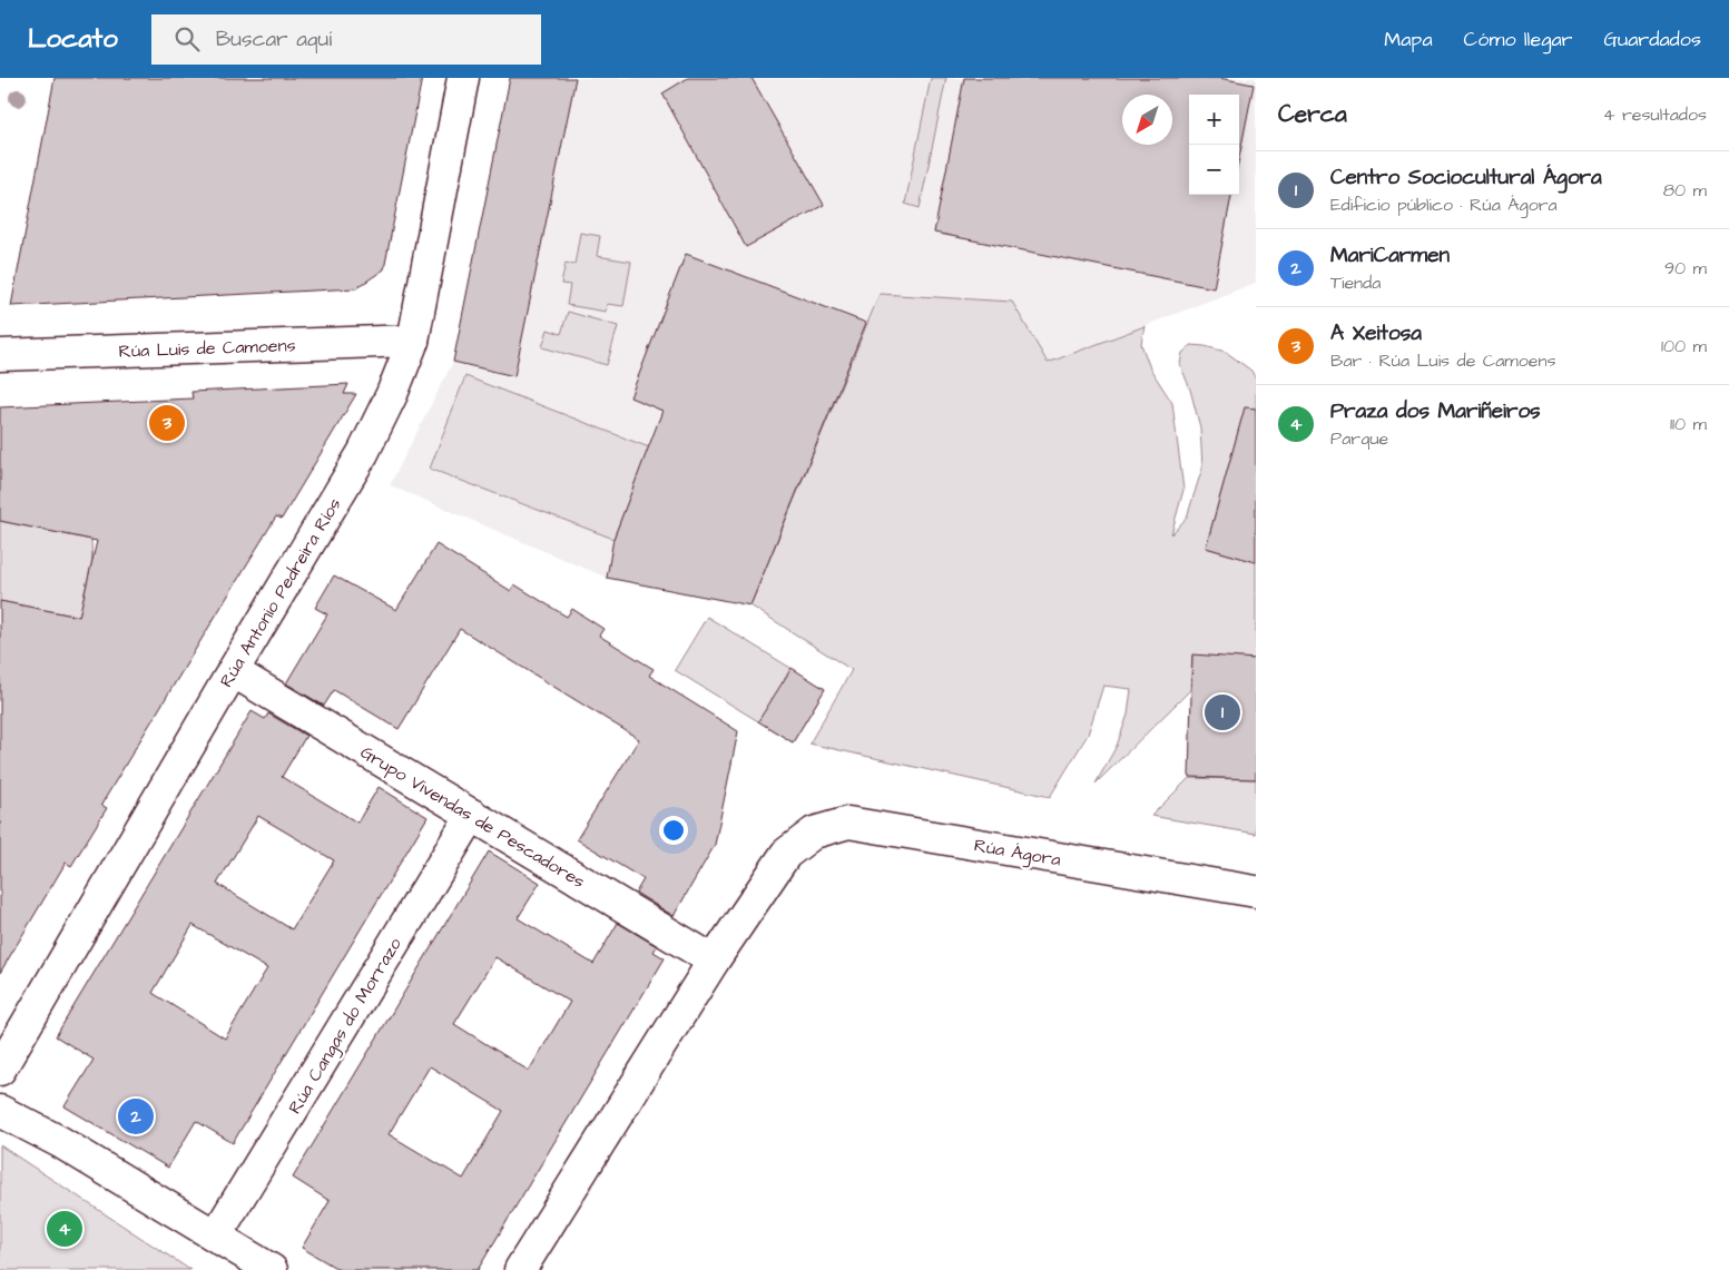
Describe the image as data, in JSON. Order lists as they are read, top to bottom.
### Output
{
  "streets": {
    "street": [
      "Rúa Luis de Camoens",
      "Rúa Antonio Pedreira Ríos",
      "Grupo Vivendas de Pescadores",
      "Rúa Ágora",
      "Rúa Cangas do Morrazo"
    ]
  },
  "crossings": [
    ["Rúa Luis de Camoens", "Rúa Antonio Pedreira Ríos"],
    ["Rúa Antonio Pedreira Ríos", "Grupo Vivendas de Pescadores"],
    ["Grupo Vivendas de Pescadores", "Rúa Ágora"],
    ["Grupo Vivendas de Pescadores", "Rúa Cangas do Morrazo"]
  ],
  "north": "bottom left",
  "page": {
    "header": "Locato",
    "search": "Buscar aquí",
    "nav": ["Mapa", "Cómo llegar", "Guardados"],
    "heading": ["Cerca", "4 resultados"],
    "map_buttons": ["+", "−"],
    "list": [
      {
        "mark": "1",
        "name": "Centro Sociocultural Ágora",
        "note": "Edificio público · Rúa Ágora",
        "value": "80 m"
      },
      {
        "mark": "2",
        "name": "MariCarmen",
        "note": "Tienda",
        "value": "90 m"
      },
      {
        "mark": "3",
        "name": "A Xeitosa",
        "note": "Bar · Rúa Luis de Camoens",
        "value": "100 m"
      },
      {
        "mark": "4",
        "name": "Praza dos Mariñeiros",
        "note": "Parque",
        "value": "110 m"
      }
    ],
    "pins": [
      "3",
      "1",
      "2",
      "4"
    ]
  }
}
